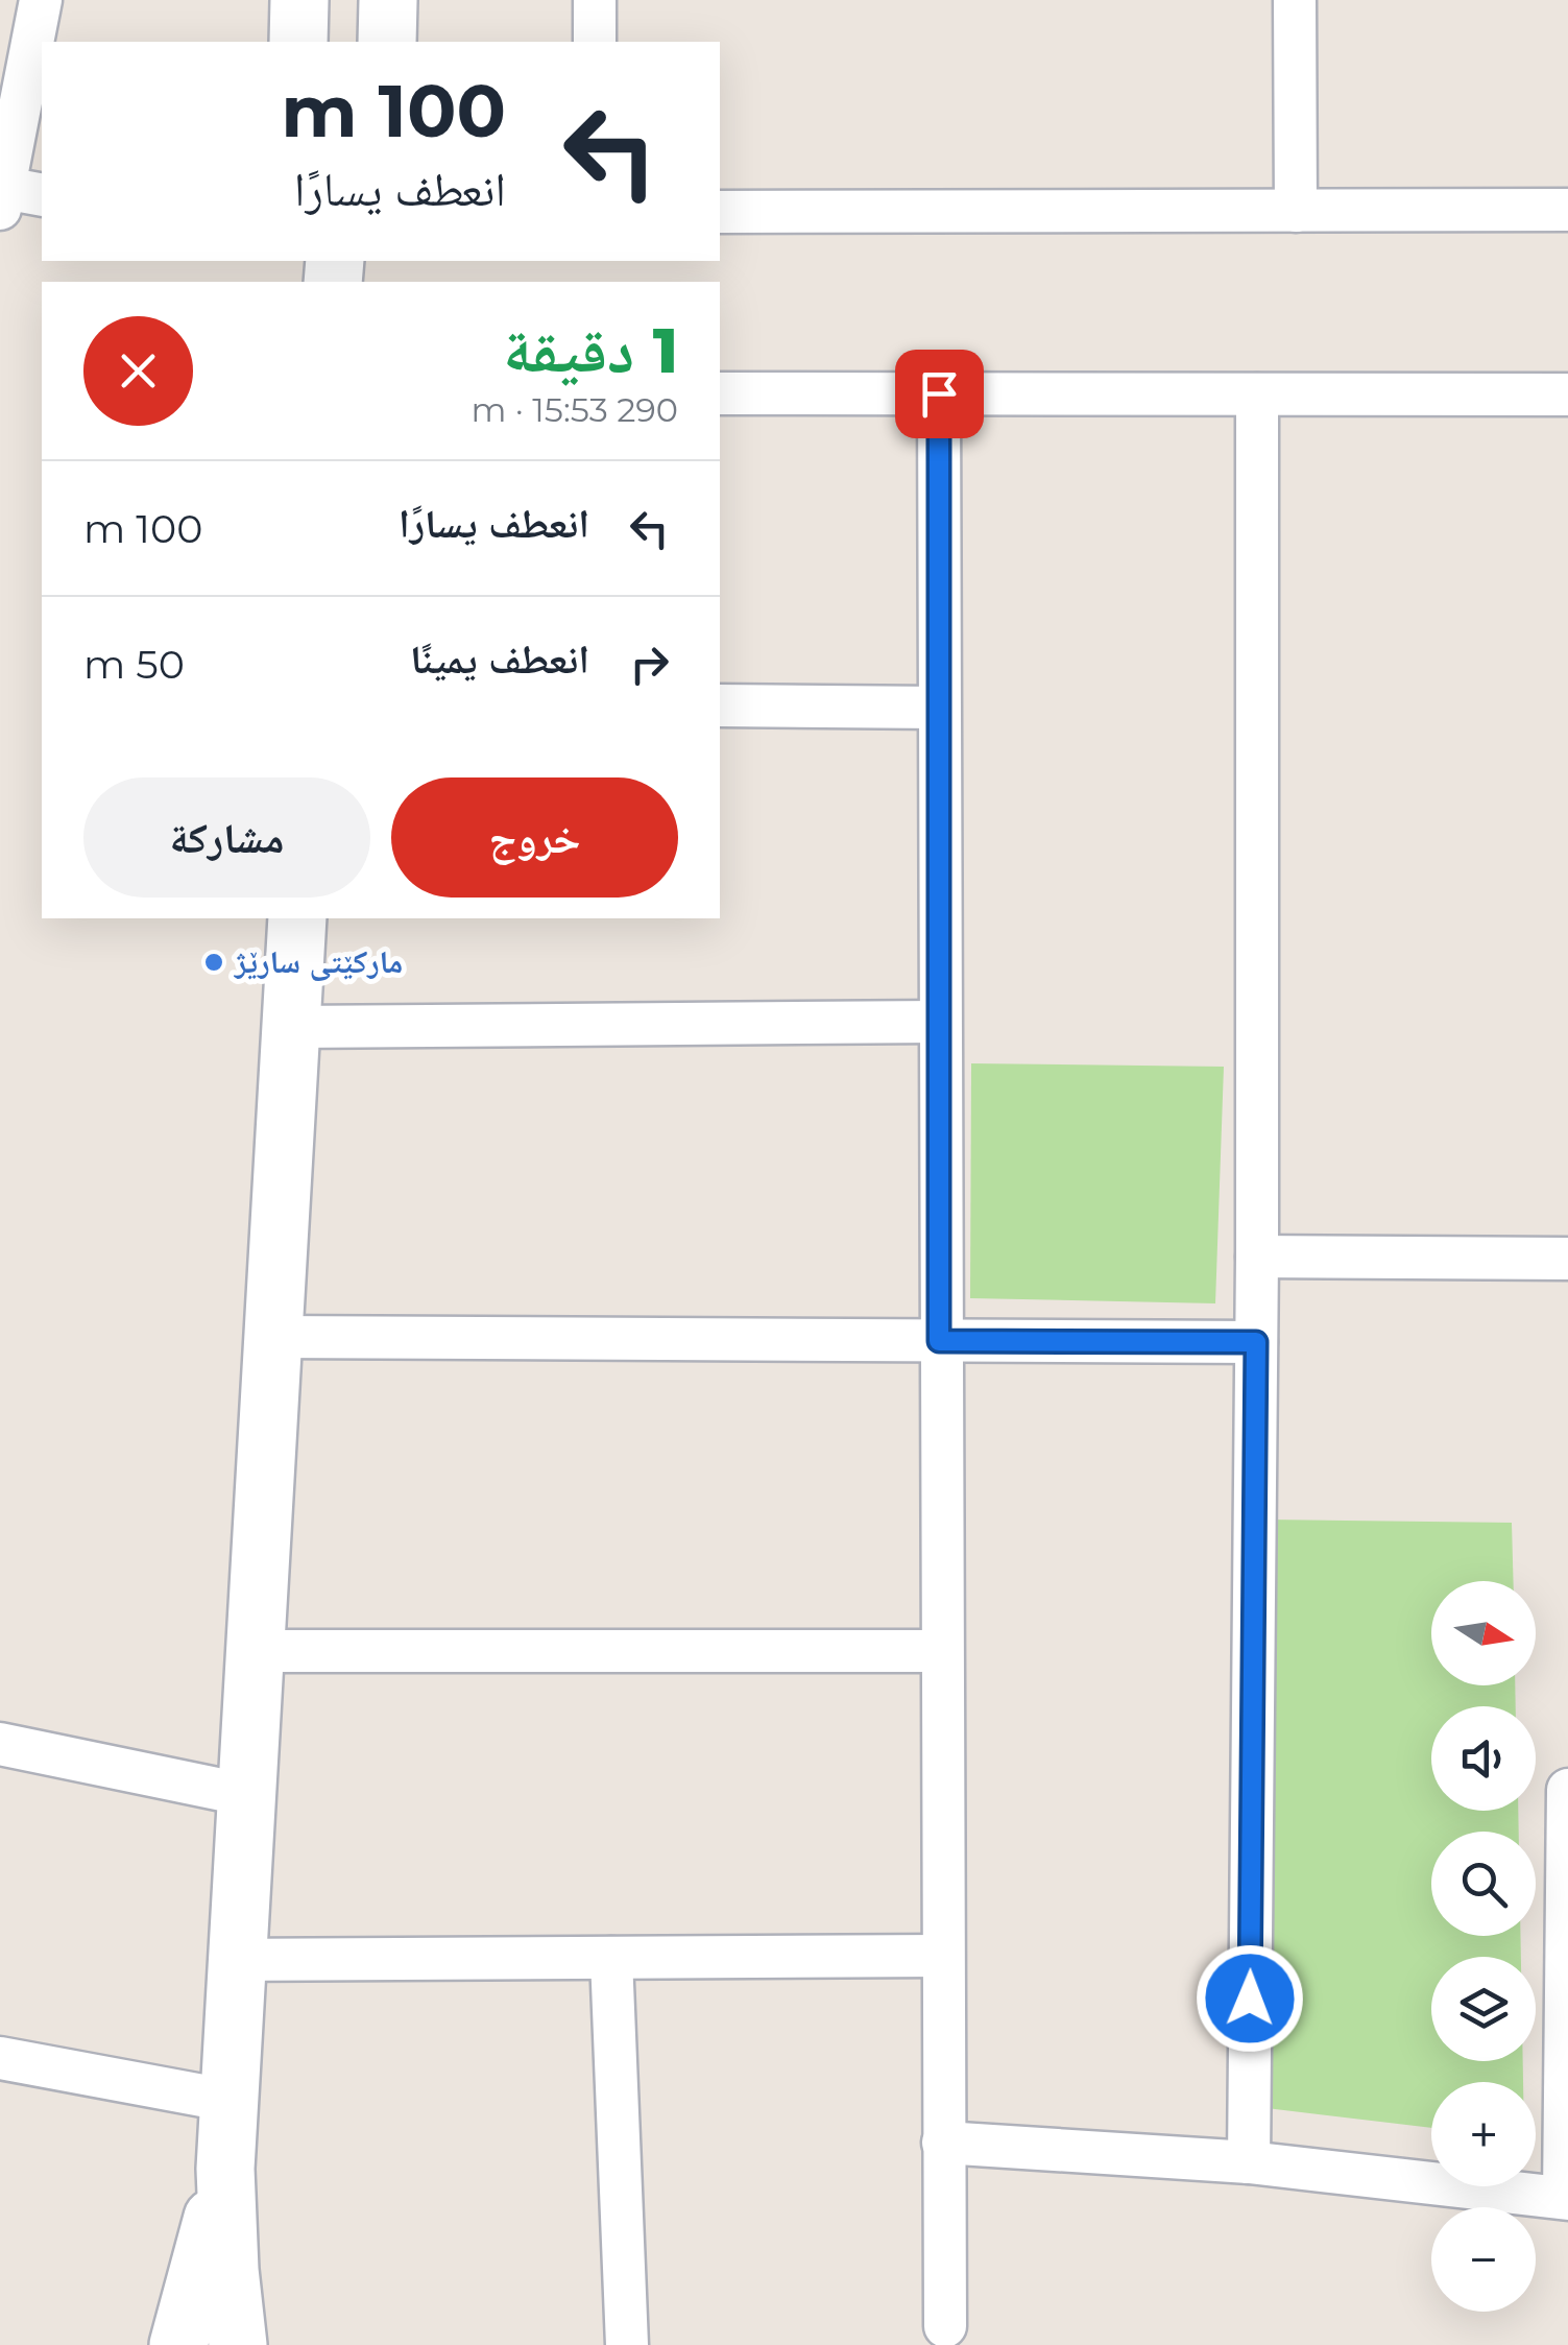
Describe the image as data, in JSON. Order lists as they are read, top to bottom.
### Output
{
  "places": ["مارکێتی سارێژ"],
  "north": "right",
  "page": {
    "turn": ["100 m", "انعطف يسارًا"],
    "heading": ["1 دقيقة", "290 m · 15:53"],
    "list": [
      {
        "name": "انعطف يسارًا",
        "value": "100 m"
      },
      {
        "name": "انعطف يمينًا",
        "value": "50 m"
      }
    ],
    "buttons": ["خروج", "مشاركة"],
    "map_buttons": ["+", "−"]
  }
}
